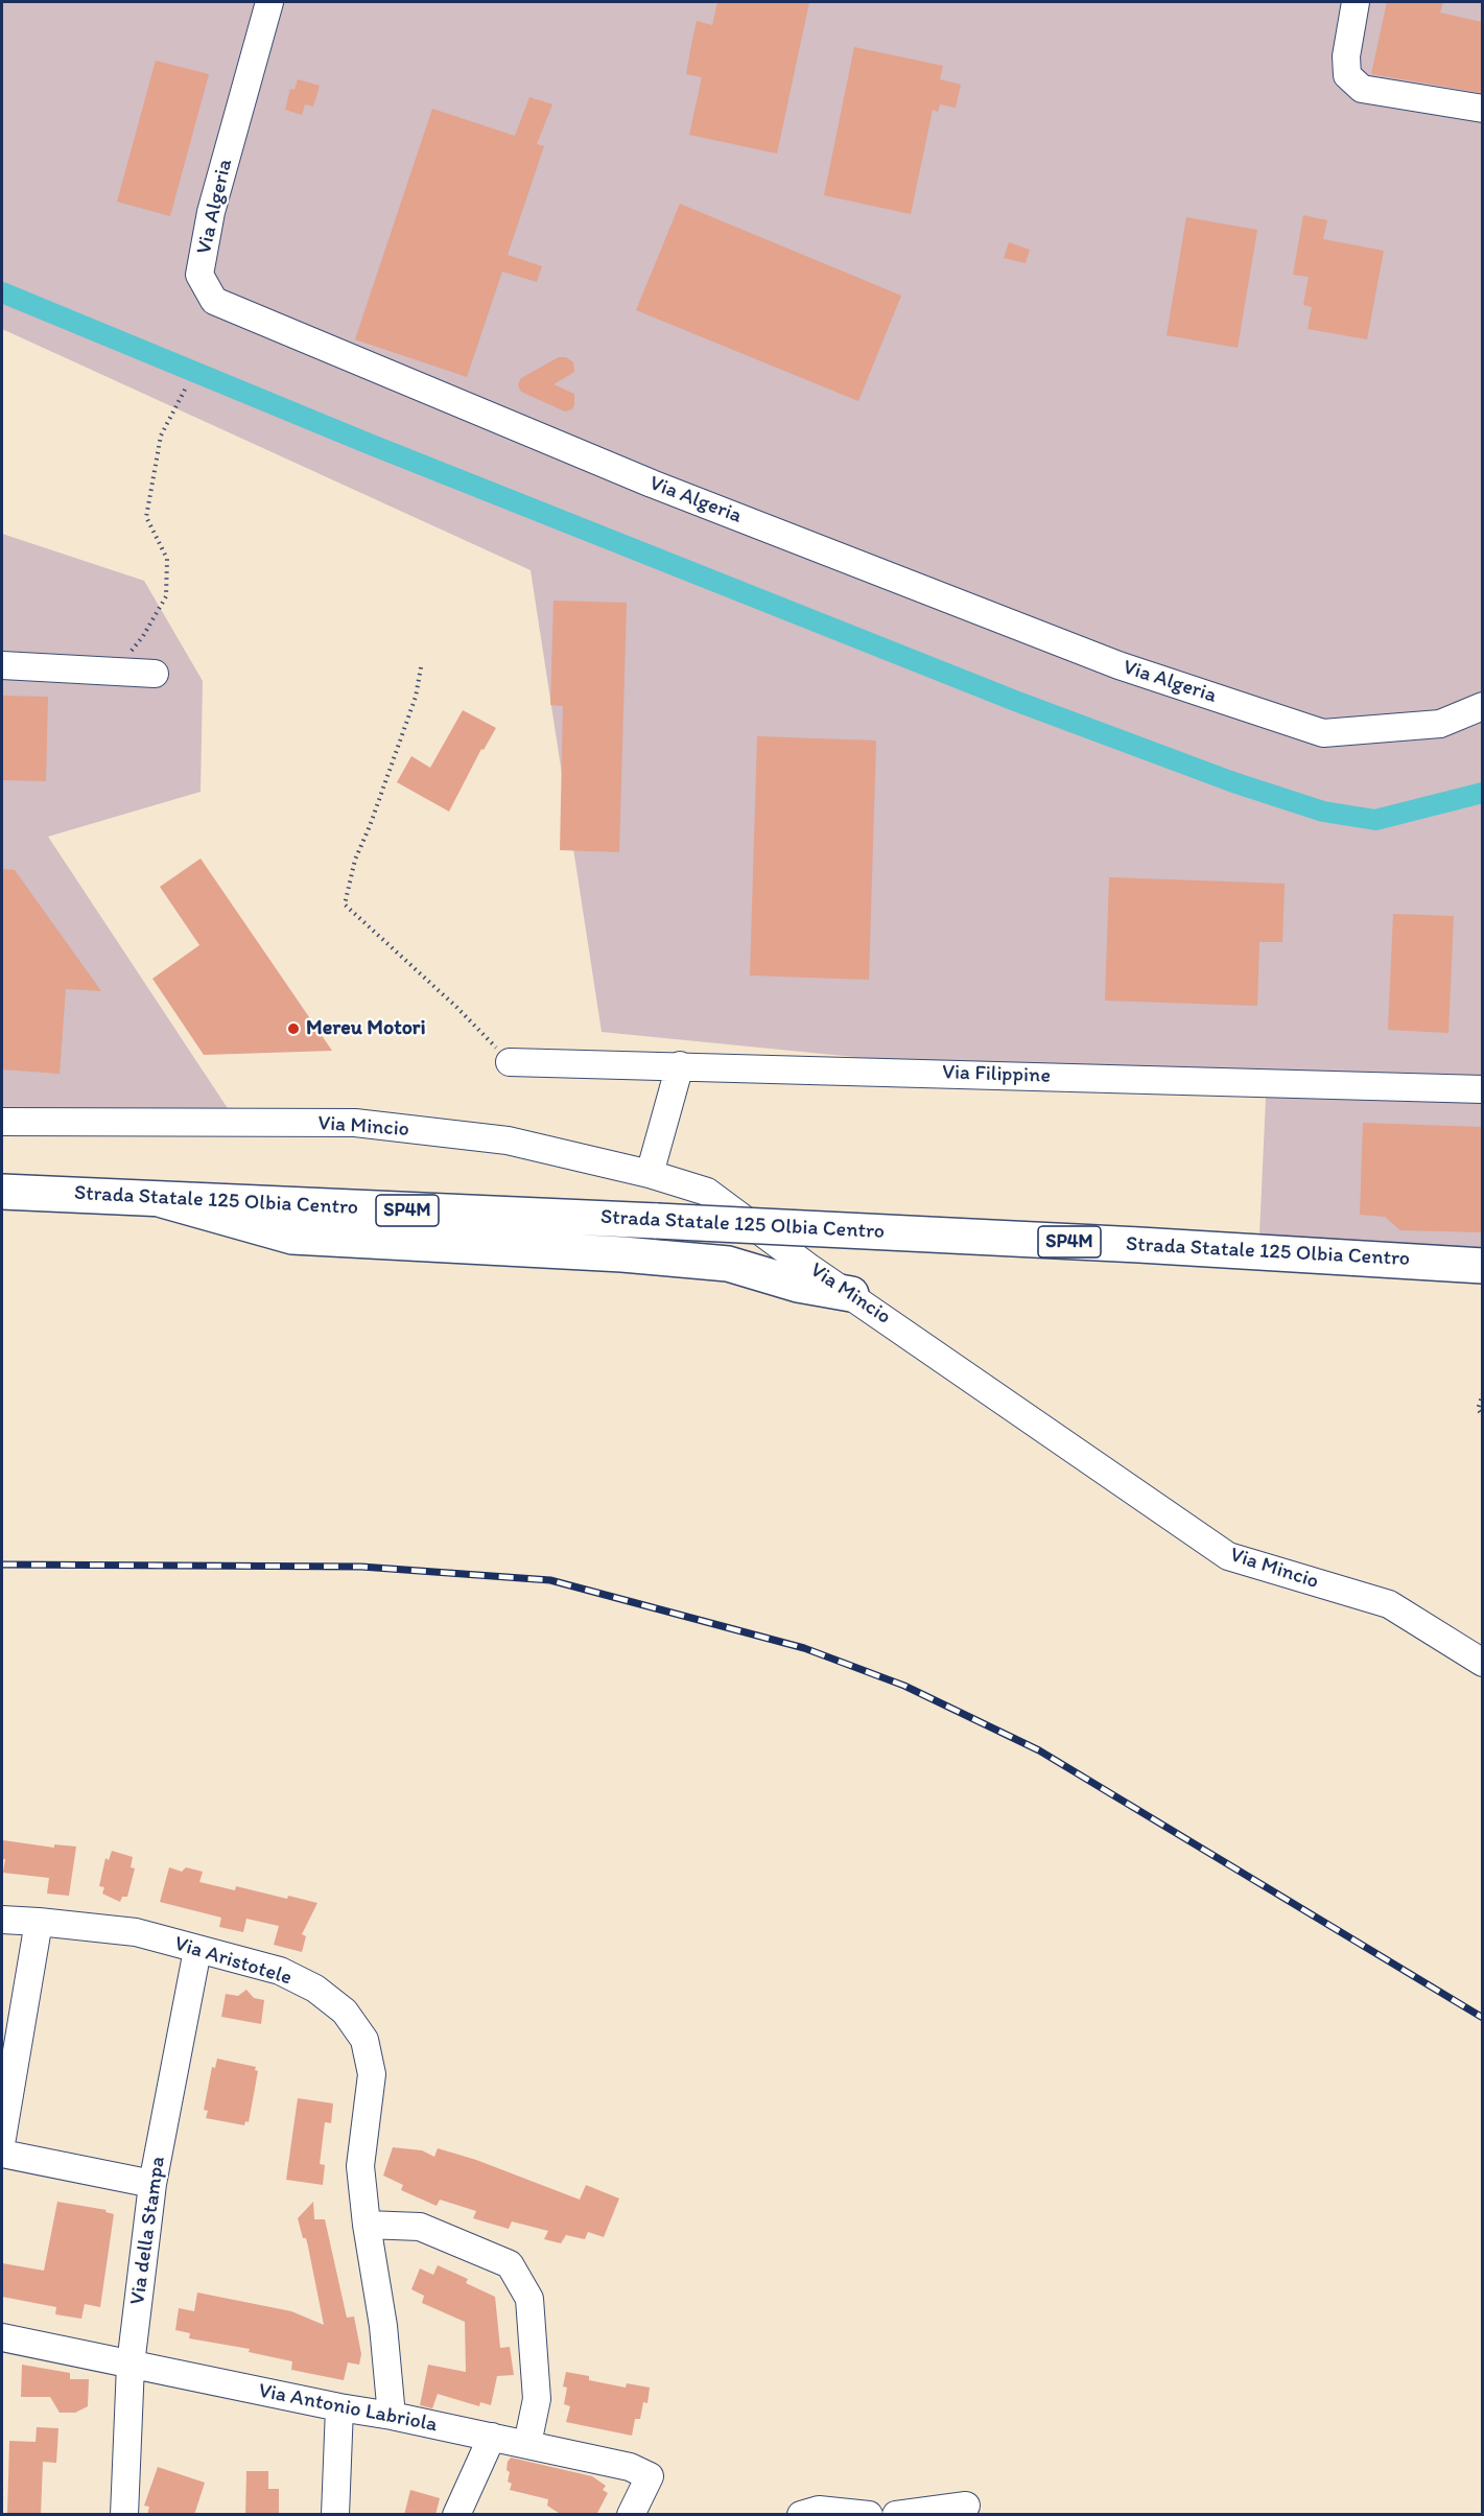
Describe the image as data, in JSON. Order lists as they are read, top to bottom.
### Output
{
  "streets": {
    "main road": ["Strada Statale 125 Olbia Centro", "SP4M"],
    "street": [
      "Via Algeria",
      "Via Filippine",
      "Via Mincio",
      "Via Aristotele",
      "Via della Stampa",
      "Via Antonio Labriola"
    ]
  },
  "crossings": [
    ["Via Aristotele", "Via della Stampa"],
    ["Via Aristotele", "Via Antonio Labriola"],
    ["Via della Stampa", "Via Antonio Labriola"]
  ],
  "places": ["Mereu Motori"]
}
